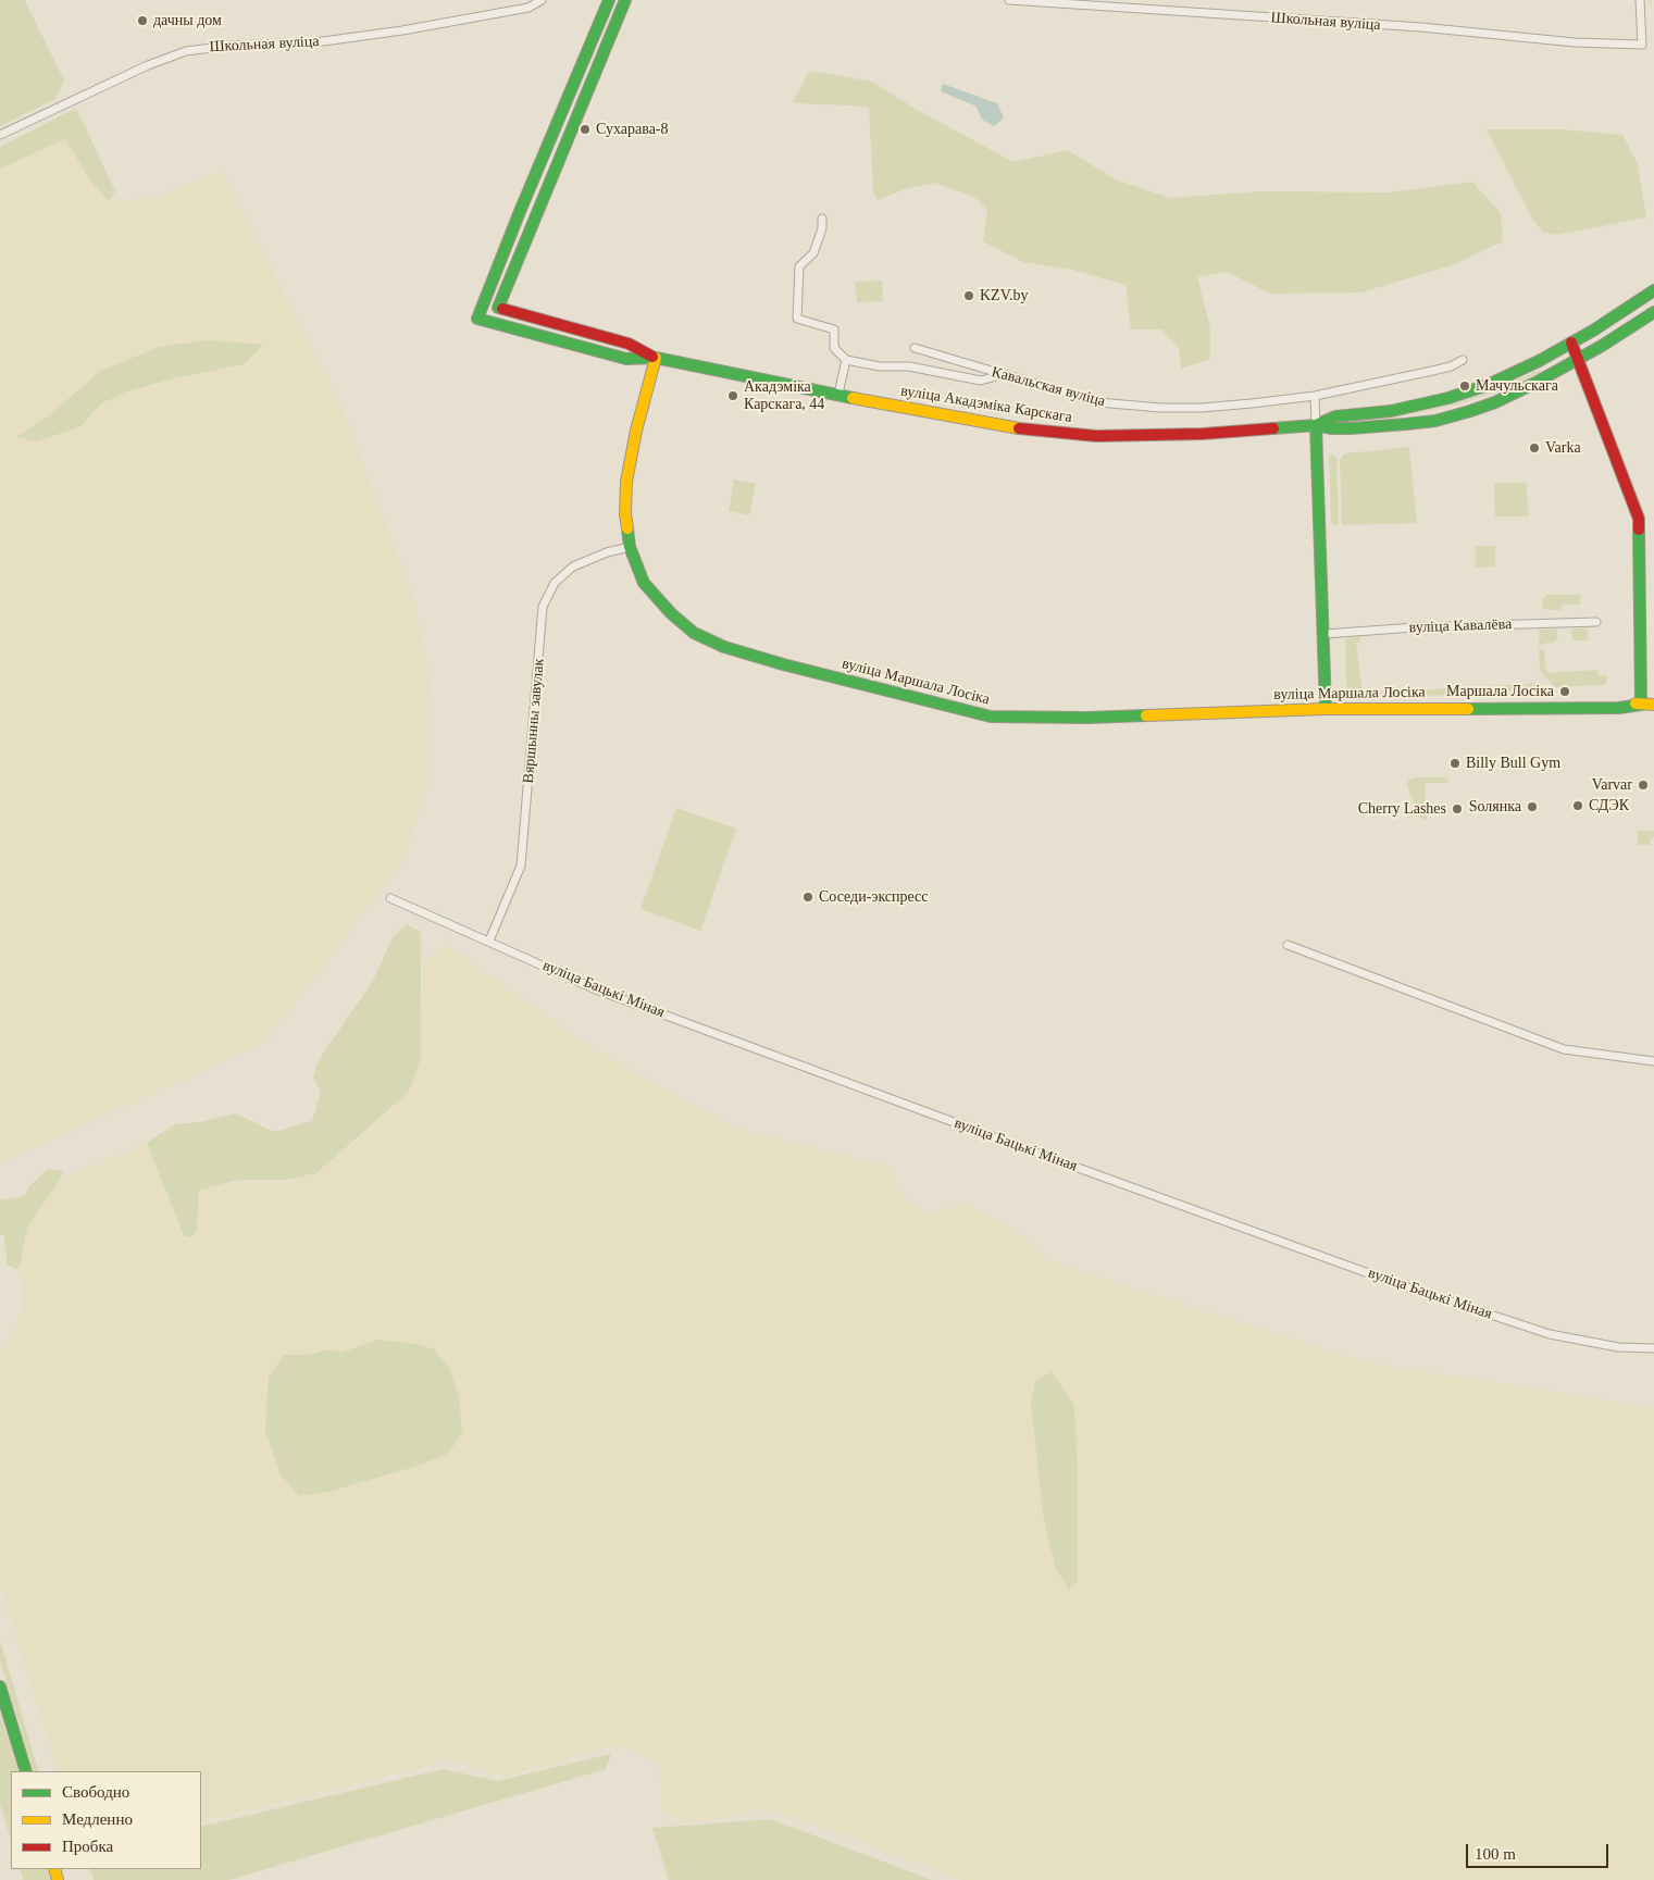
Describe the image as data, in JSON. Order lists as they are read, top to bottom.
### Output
{
  "streets": {
    "main road": ["вуліца Акадэміка Карскага", "вуліца Маршала Лосіка"],
    "street": [
      "Школьная вуліца",
      "Кавальская вуліца",
      "вуліца Кавалёва",
      "Вяршынны завулак",
      "вуліца Бацькі Міная"
    ]
  },
  "crossings": [
    ["вуліца Акадэміка Карскага", "вуліца Маршала Лосіка"],
    ["вуліца Маршала Лосіка", "Вяршынны завулак"],
    ["Вяршынны завулак", "вуліца Бацькі Міная"]
  ],
  "places": [
    "дачны дом",
    "Сухарава-8",
    "KZV.by",
    "Мачульскага",
    "Акадэміка Карскага, 44",
    "Varka",
    "Маршала Лосіка",
    "Billy Bull Gym",
    "Varvar",
    "СДЭК",
    "Sолянка",
    "Cherry Lashes",
    "Соседи-экспресс"
  ],
  "legend": ["Свободно", "Медленно", "Пробка"],
  "scale_bar": "100 m"
}
